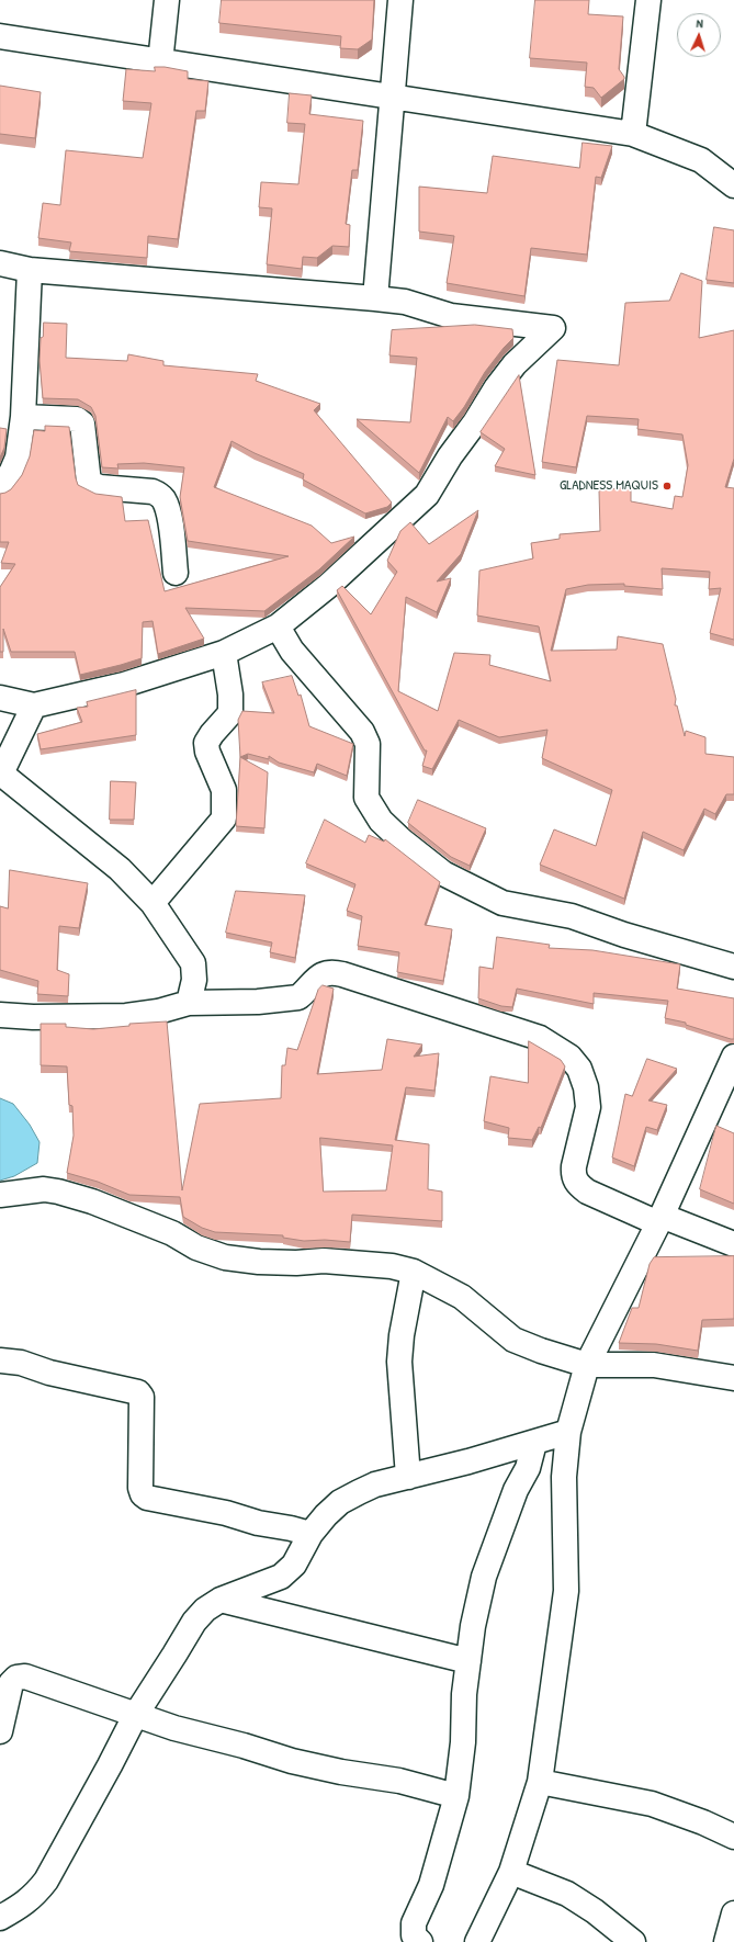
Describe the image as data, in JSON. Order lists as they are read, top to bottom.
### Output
{
  "places": ["GLADNESS MAQUIS"],
  "north": "top"
}
